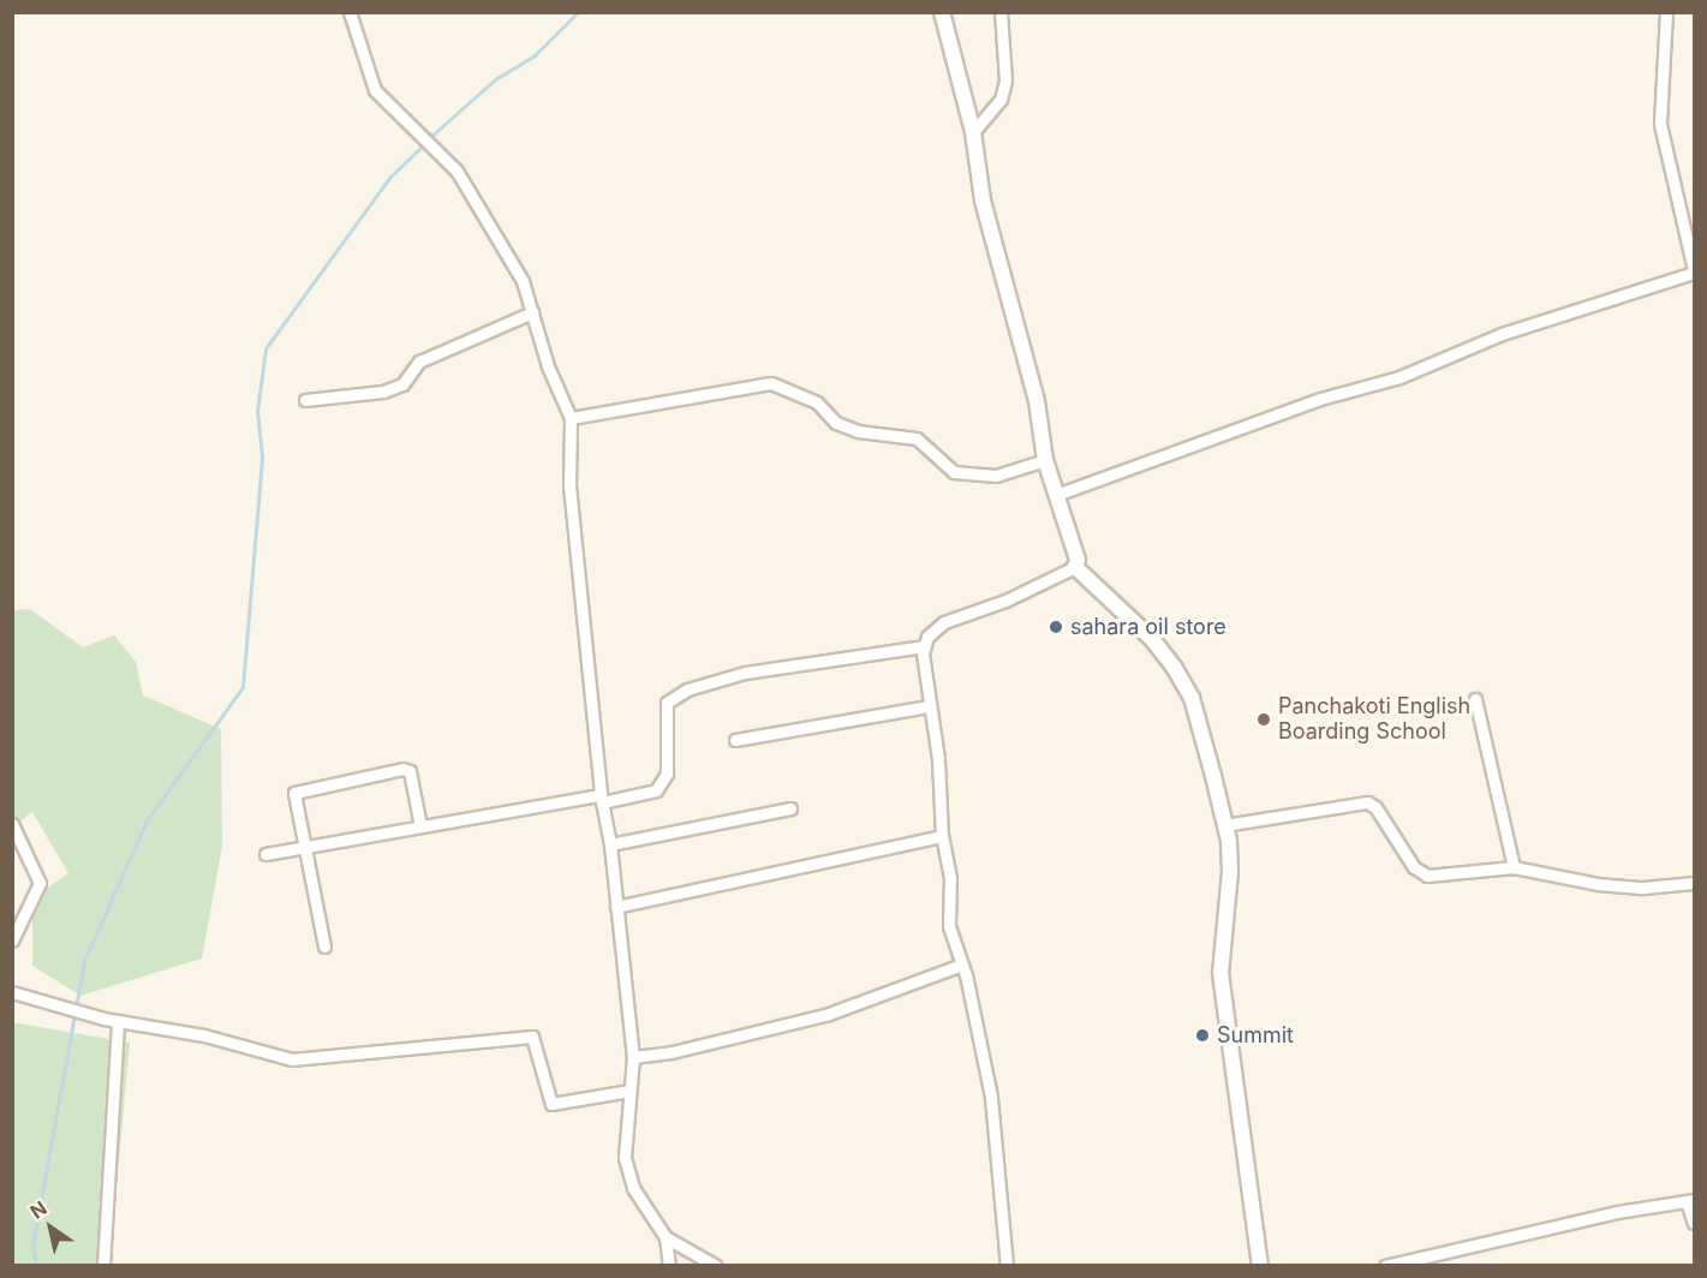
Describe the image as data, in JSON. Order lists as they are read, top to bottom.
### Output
{
  "places": ["sahara oil store", "Panchakoti English Boarding School", "Summit"],
  "north": "top left"
}
